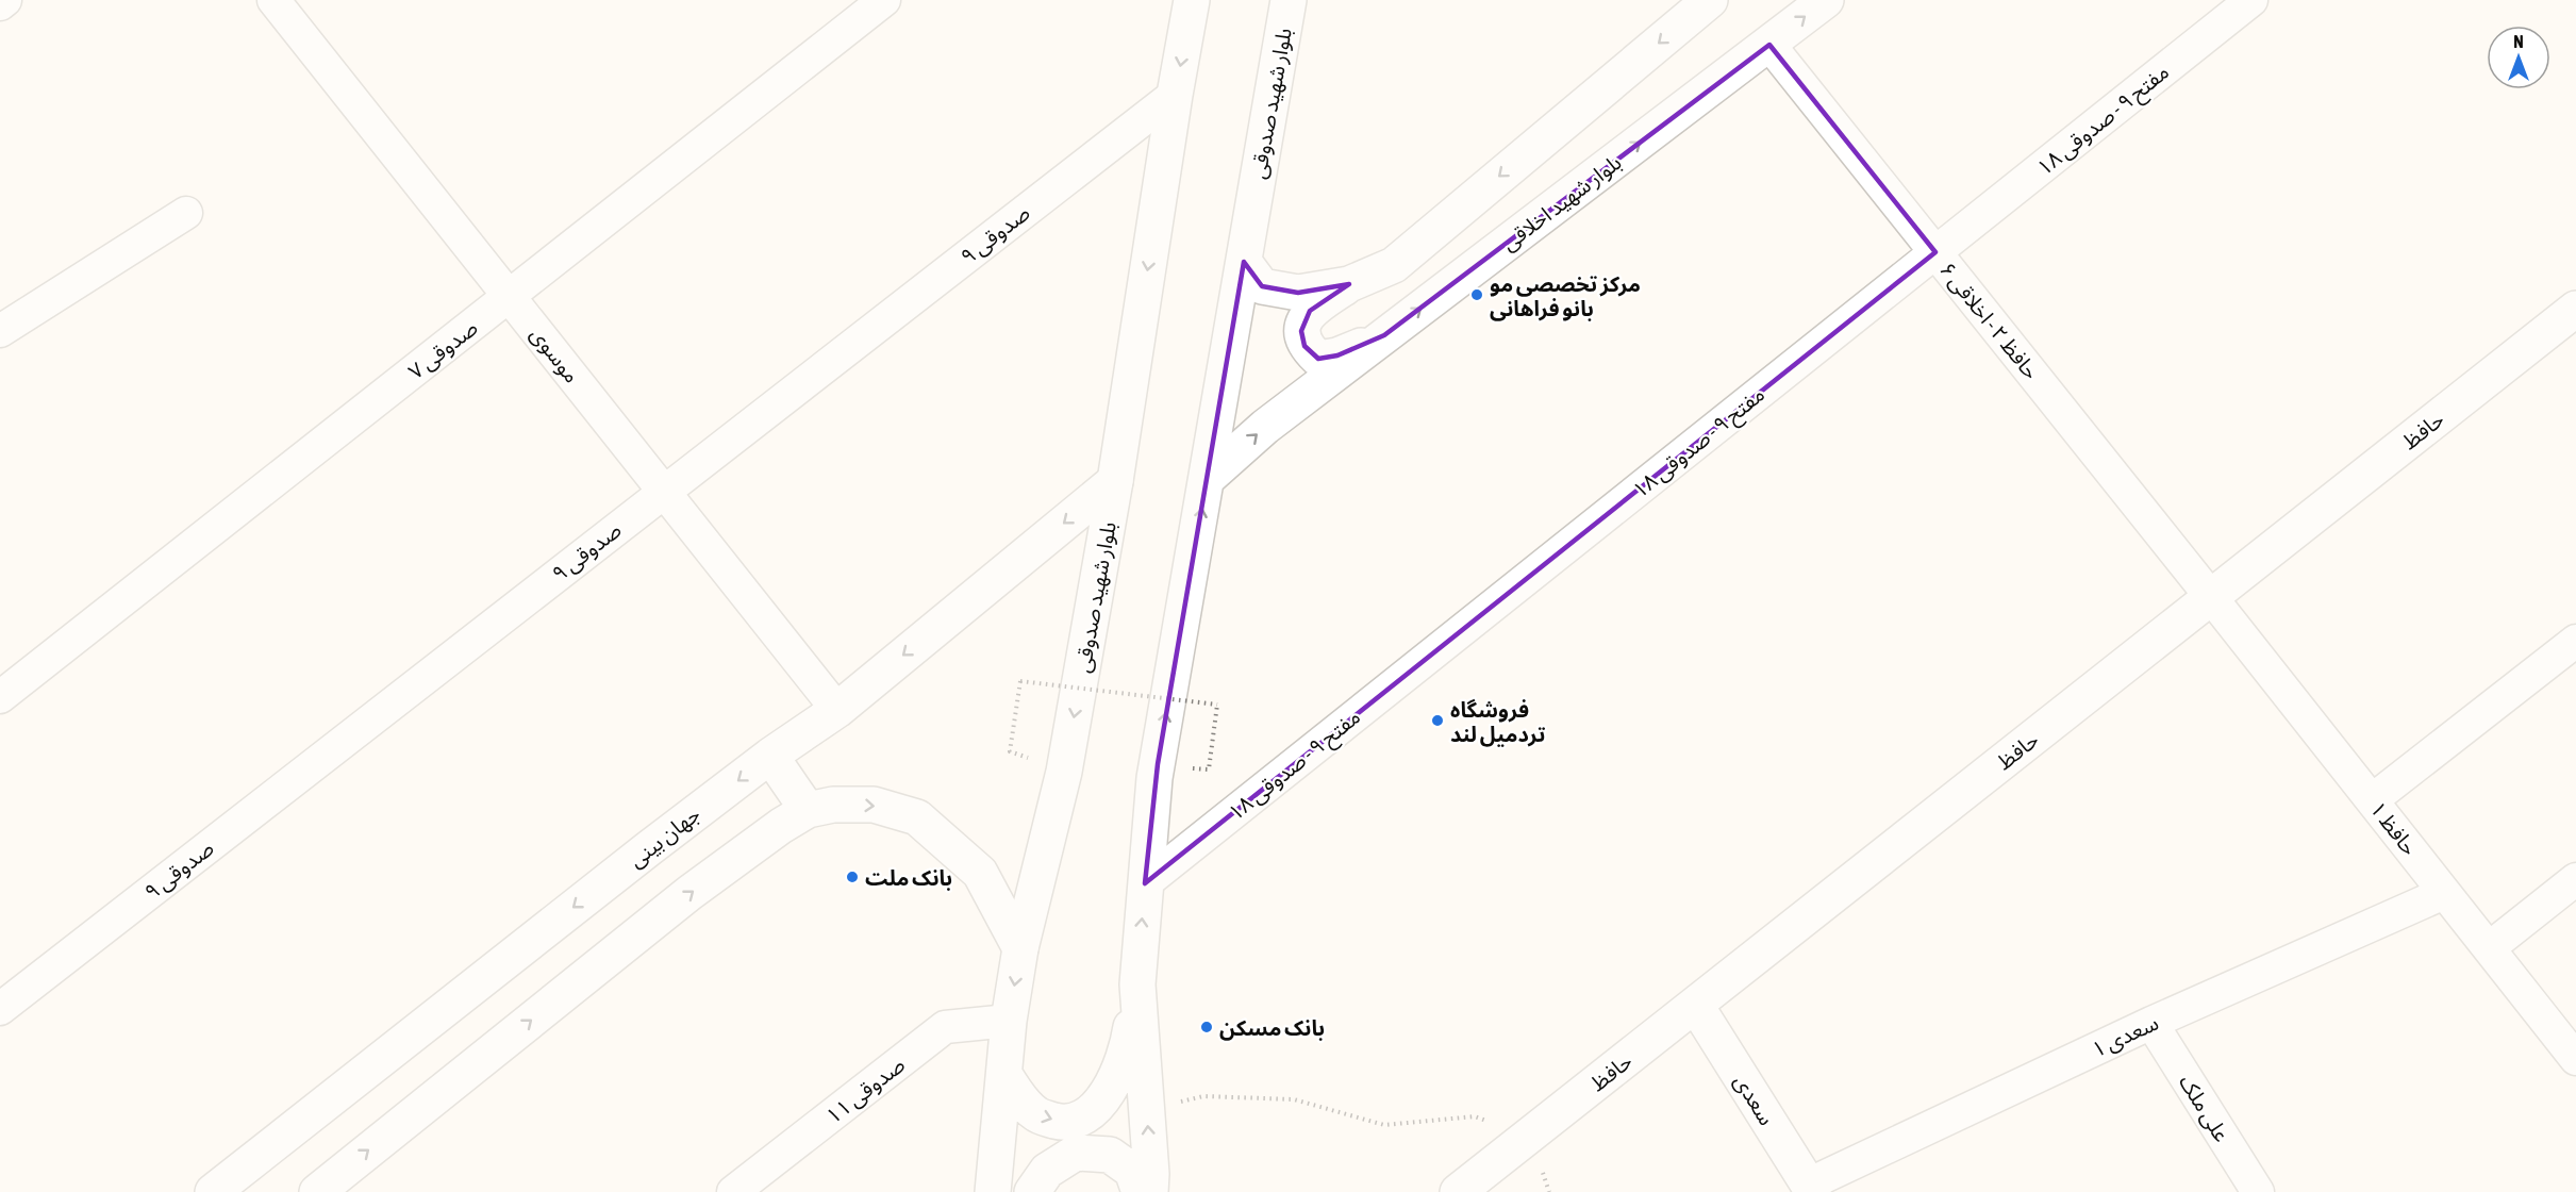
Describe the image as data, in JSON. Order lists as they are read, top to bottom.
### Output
{
  "streets": {
    "main road": [
      "بلوار شهید صدوقی",
      "بلوار شهید اخلاقی",
      "حافظ",
      "جهان بینی",
      "سعدی"
    ],
    "street": [
      "مفتح ۹ - صدوقی ۱۸",
      "صدوقی ۹",
      "حافظ ۲ - اخلاقی ۶",
      "صدوقی ۷",
      "موسوی",
      "حافظ ۱",
      "سعدی ۱",
      "صدوقی ۱۱",
      "علی ملک"
    ]
  },
  "crossings": [
    ["بلوار شهید صدوقی", "مفتح ۹ - صدوقی ۱۸"],
    ["بلوار شهید صدوقی", "بلوار شهید اخلاقی"],
    ["بلوار شهید صدوقی", "صدوقی ۹"],
    ["بلوار شهید صدوقی", "جهان بینی"],
    ["بلوار شهید صدوقی", "صدوقی ۱۱"],
    ["مفتح ۹ - صدوقی ۱۸", "حافظ ۲ - اخلاقی ۶"],
    ["بلوار شهید اخلاقی", "حافظ ۲ - اخلاقی ۶"],
    ["صدوقی ۹", "موسوی"],
    ["حافظ ۲ - اخلاقی ۶", "حافظ"],
    ["حافظ ۲ - اخلاقی ۶", "حافظ ۱"],
    ["صدوقی ۷", "موسوی"],
    ["موسوی", "جهان بینی"],
    ["حافظ", "حافظ ۱"],
    ["حافظ", "سعدی"],
    ["حافظ ۱", "سعدی ۱"],
    ["سعدی ۱", "سعدی"],
    ["سعدی ۱", "علی ملک"]
  ],
  "places": [
    "مرکز تخصصی مو بانو فراهانی",
    "فروشگاه تردمیل لند",
    "بانک ملت",
    "بانک مسکن"
  ],
  "north": "top"
}
